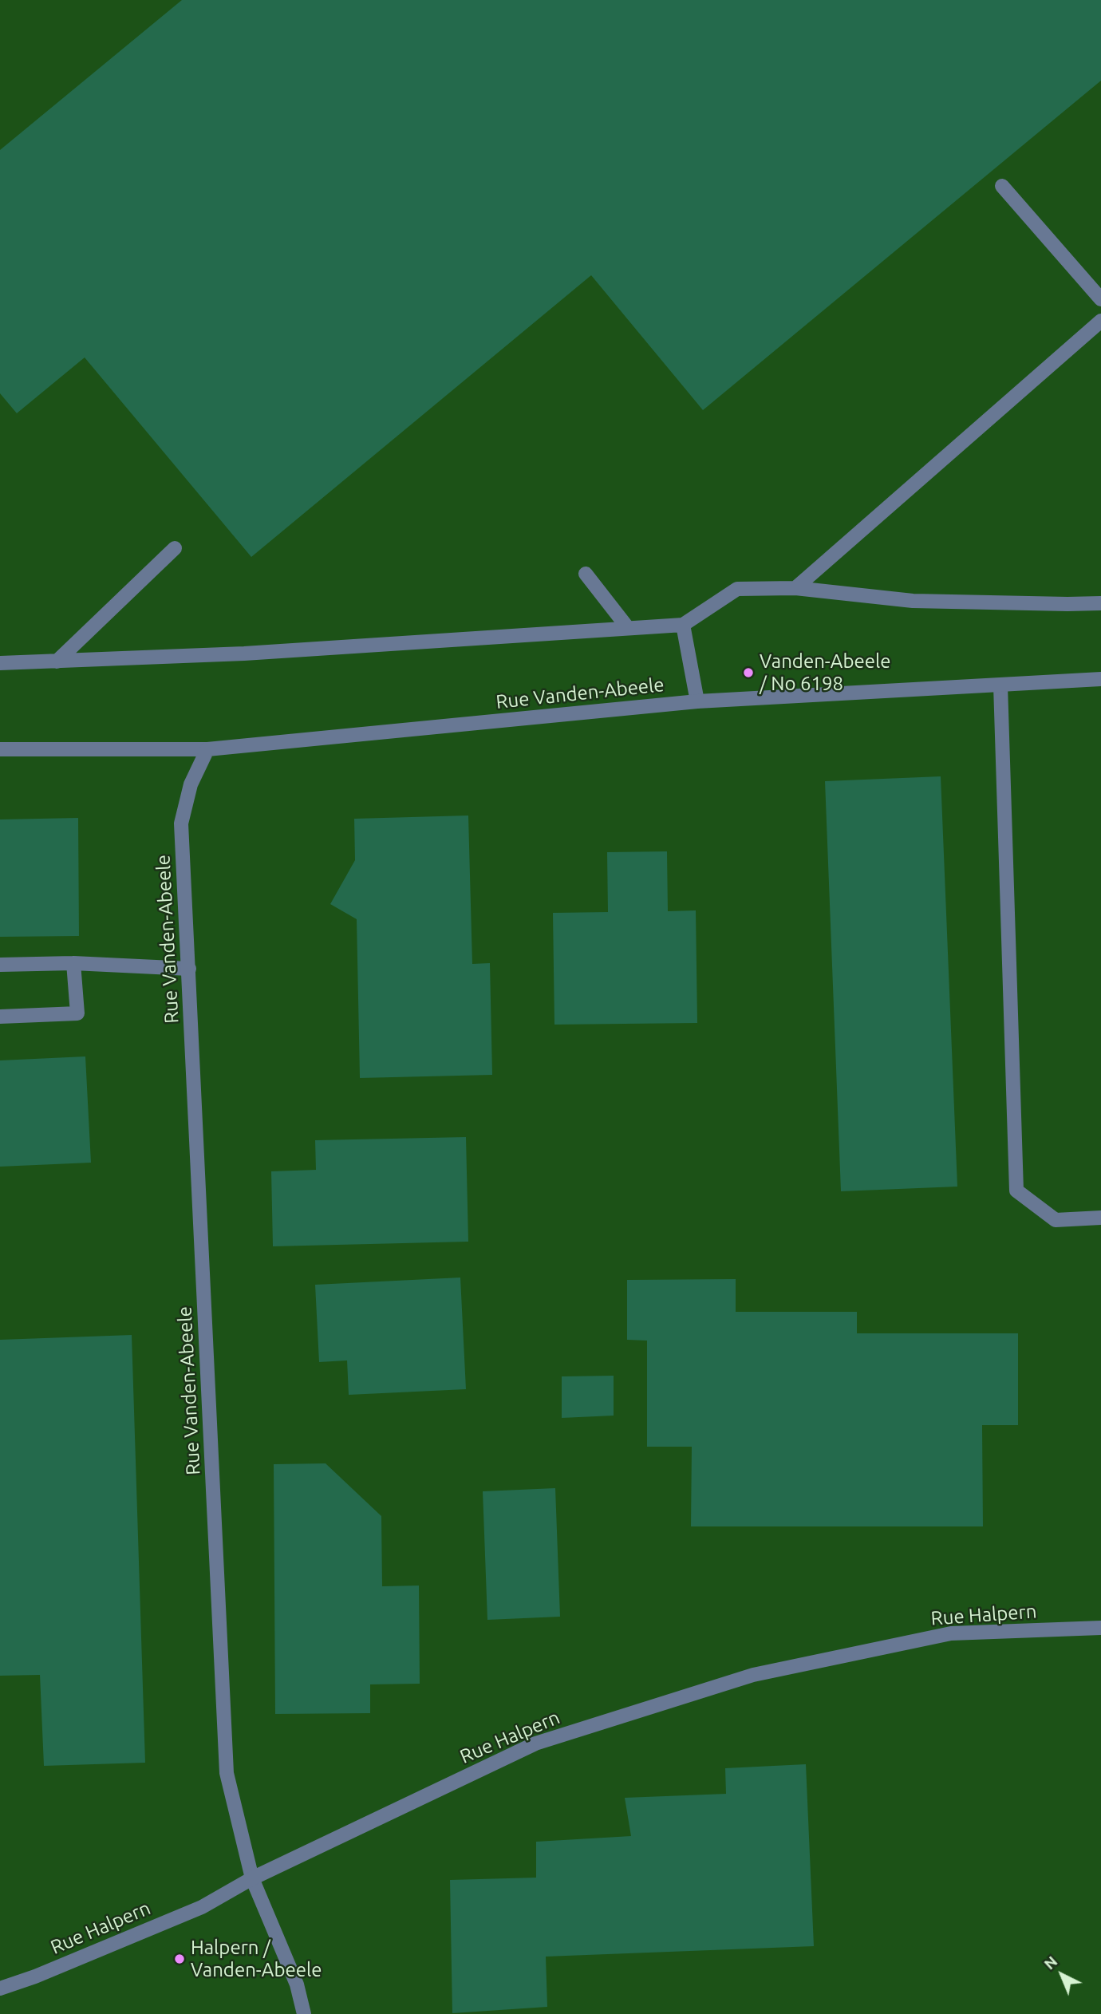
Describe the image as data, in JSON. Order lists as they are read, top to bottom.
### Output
{
  "streets": {
    "street": ["Rue Vanden-Abeele", "Rue Halpern"]
  },
  "crossings": [
    ["Rue Vanden-Abeele", "Rue Halpern"]
  ],
  "places": ["Vanden-Abeele / No 6198", "Halpern / Vanden-Abeele"],
  "north": "top left"
}
